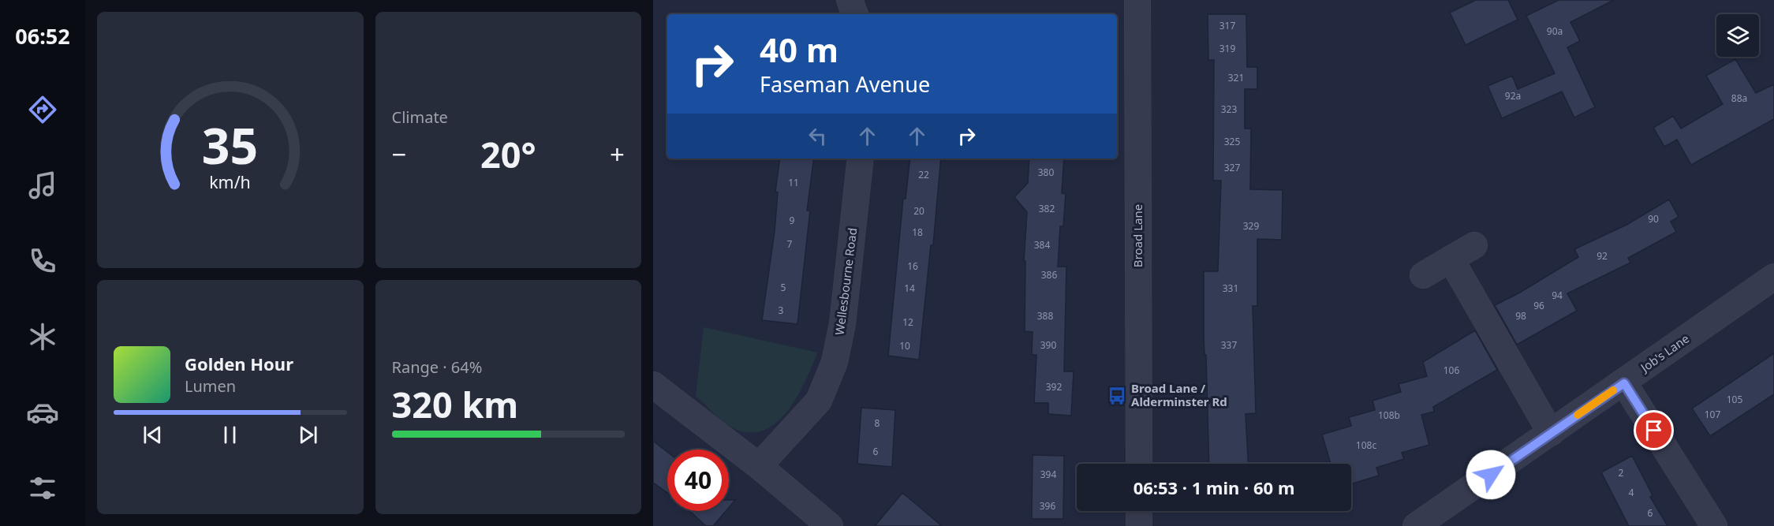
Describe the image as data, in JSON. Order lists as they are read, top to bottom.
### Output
{
  "streets": {
    "street": ["Broad Lane", "Wellesbourne Road", "Job's Lane"]
  },
  "places": {
    "bus stop": ["Broad Lane / Alderminster Rd"]
  },
  "house_numbers": [
    "317",
    "90a",
    "319",
    "321",
    "92a",
    "88a",
    "323",
    "325",
    "327",
    "380",
    "22",
    "11",
    "382",
    "20",
    "90",
    "9",
    "329",
    "18",
    "7",
    "384",
    "92",
    "16",
    "386",
    "5",
    "14",
    "331",
    "94",
    "96",
    "3",
    "388",
    "98",
    "12",
    "390",
    "337",
    "10",
    "106",
    "392",
    "105",
    "107",
    "108b",
    "8",
    "108c",
    "6",
    "2",
    "394",
    "4",
    "396",
    "6"
  ],
  "page": {
    "tabs": "06:52",
    "tile": [
      "Climate",
      ["Range · 64%", "320 km"]
    ],
    "turn": ["40 m", "Faseman Avenue"],
    "heat": ["−", "20°", "+"],
    "song": ["Golden Hour", "Lumen"],
    "limit": "40",
    "trip": "06:53 · 1 min · 60 m",
    "gauge": ["35", "km/h"]
  }
}
